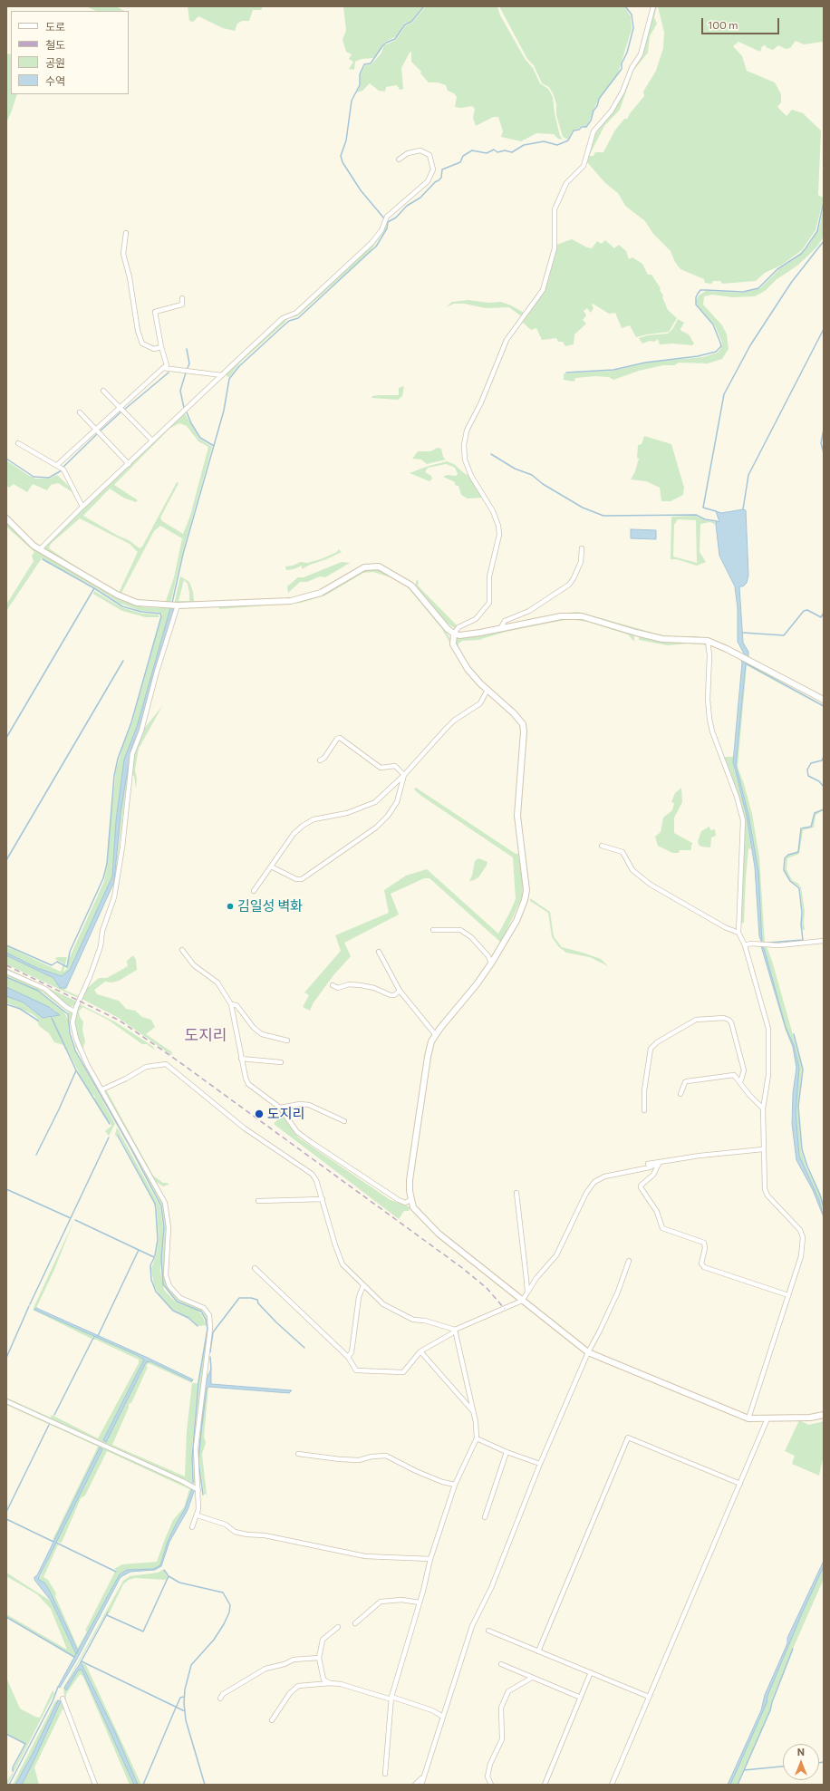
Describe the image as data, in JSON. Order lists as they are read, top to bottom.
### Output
{
  "districts": ["도지리"],
  "places": ["김일성 벽화", "도지리"],
  "legend": [
    "도로",
    "철도",
    "공원",
    "수역"
  ],
  "scale_bar": "100 m",
  "north": "top"
}
